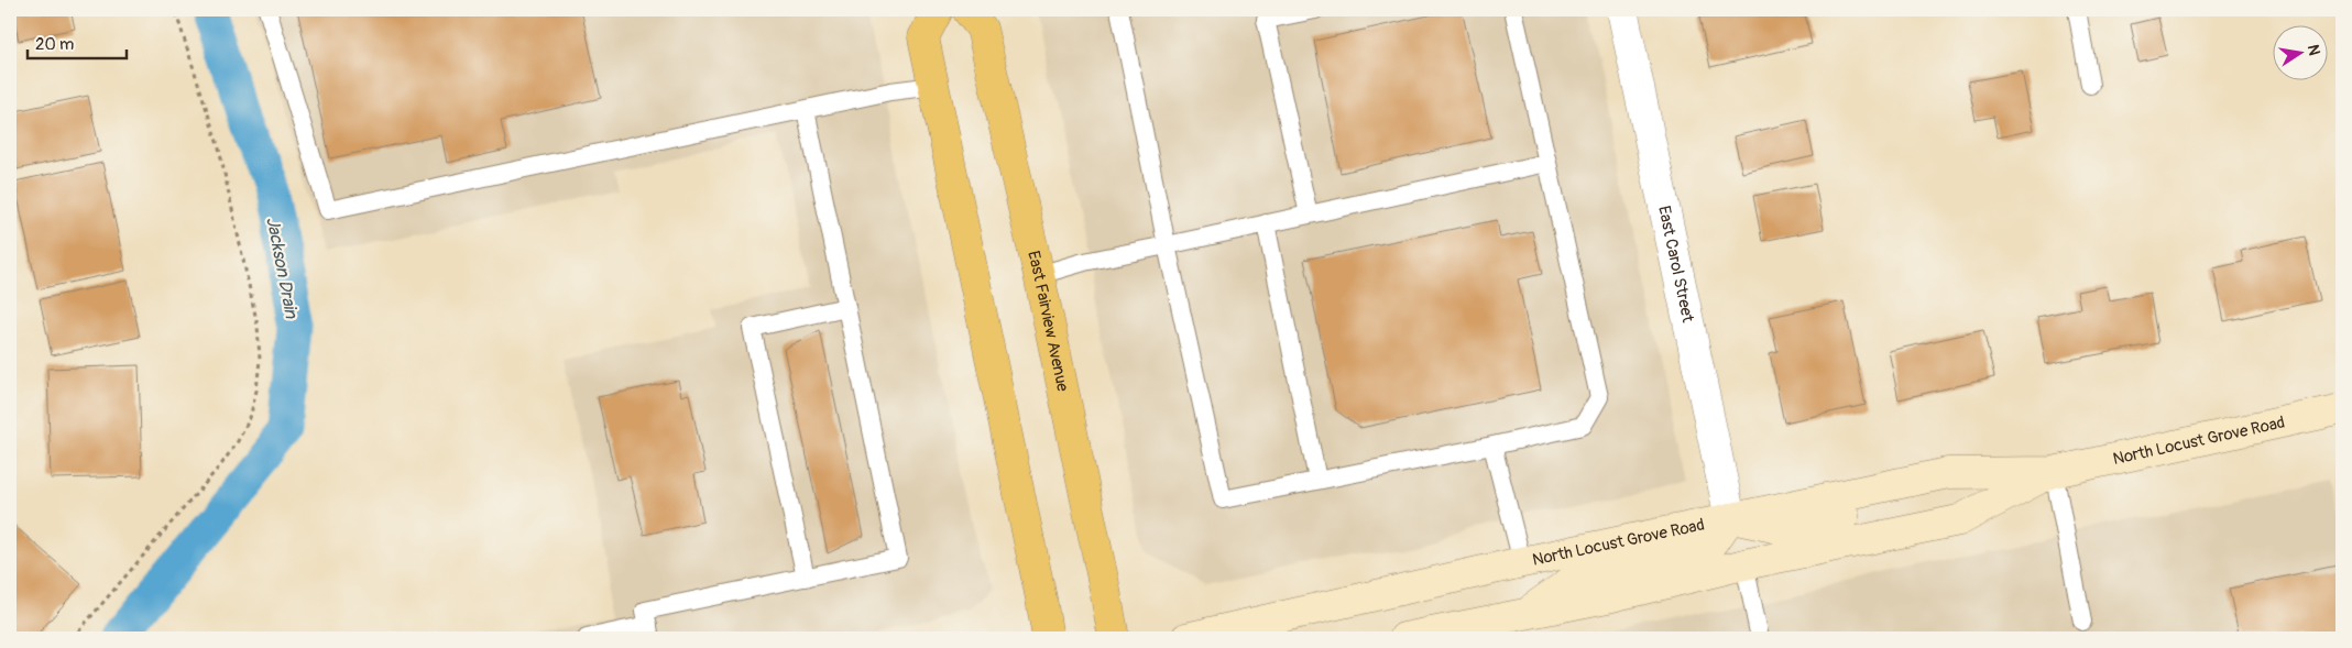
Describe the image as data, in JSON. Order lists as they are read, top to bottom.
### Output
{
  "streets": {
    "main road": ["East Fairview Avenue", "North Locust Grove Road"],
    "street": ["East Carol Street"]
  },
  "crossings": [
    ["East Carol Street", "North Locust Grove Road"]
  ],
  "water": ["Jackson Drain"],
  "scale_bar": "20 m",
  "north": "right"
}
